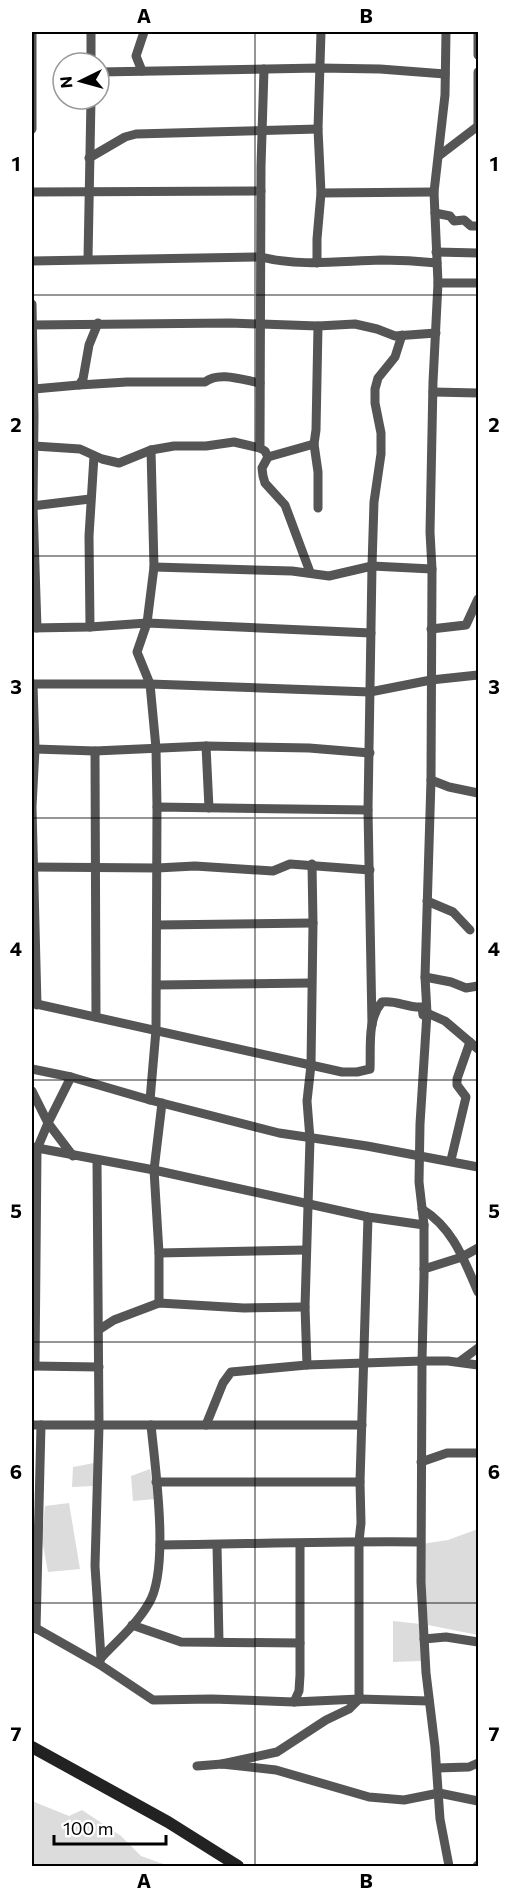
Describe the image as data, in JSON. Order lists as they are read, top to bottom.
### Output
{
  "scale_bar": "100 m",
  "north": "left",
  "grid": {
    "columns": ["A", "B"],
    "rows": [
      "1",
      "2",
      "3",
      "4",
      "5",
      "6",
      "7"
    ]
  }
}
